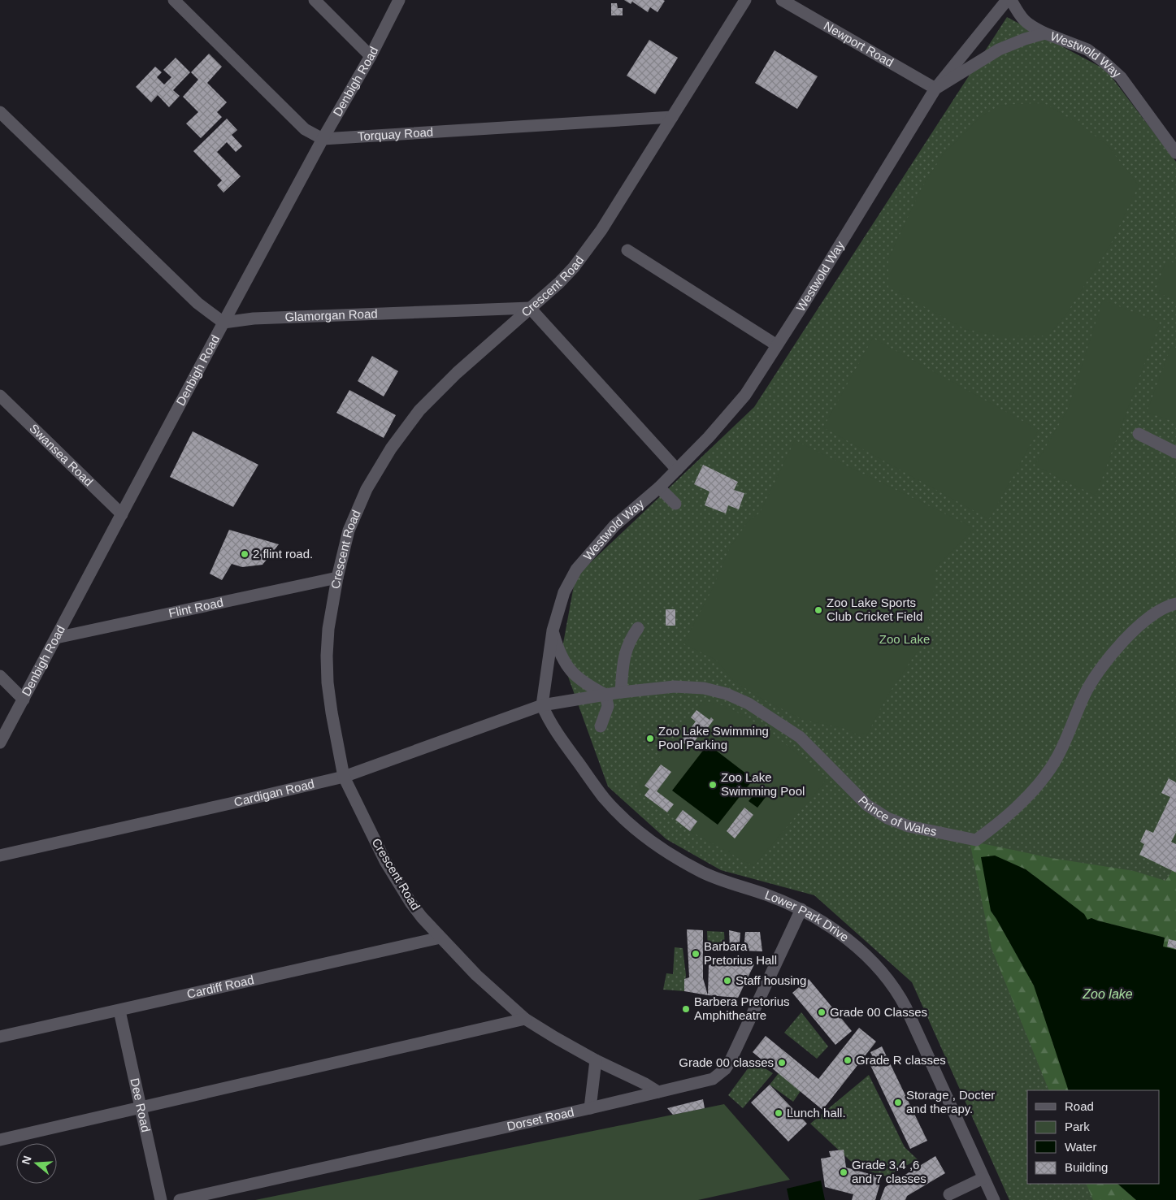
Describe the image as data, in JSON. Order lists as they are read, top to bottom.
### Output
{
  "streets": {
    "street": [
      "Newport Road",
      "Westwold Way",
      "Denbigh Road",
      "Torquay Road",
      "Crescent Road",
      "Glamorgan Road",
      "Swansea Road",
      "Flint Road",
      "Cardigan Road",
      "Prince of Wales",
      "Lower Park Drive",
      "Cardiff Road",
      "Dee Road",
      "Dorset Road"
    ]
  },
  "crossings": [
    ["Newport Road", "Westwold Way"],
    ["Westwold Way", "Cardigan Road"],
    ["Westwold Way", "Prince of Wales"],
    ["Westwold Way", "Lower Park Drive"],
    ["Denbigh Road", "Torquay Road"],
    ["Denbigh Road", "Glamorgan Road"],
    ["Denbigh Road", "Swansea Road"],
    ["Denbigh Road", "Flint Road"],
    ["Torquay Road", "Crescent Road"],
    ["Crescent Road", "Glamorgan Road"],
    ["Crescent Road", "Flint Road"],
    ["Crescent Road", "Cardigan Road"],
    ["Crescent Road", "Cardiff Road"],
    ["Crescent Road", "Dorset Road"],
    ["Cardigan Road", "Prince of Wales"],
    ["Cardigan Road", "Lower Park Drive"],
    ["Prince of Wales", "Lower Park Drive"],
    ["Lower Park Drive", "Dorset Road"],
    ["Cardiff Road", "Dee Road"]
  ],
  "water": ["Zoo lake"],
  "parks": ["Zoo Lake"],
  "places": [
    "2 flint road.",
    "Zoo Lake Sports Club Cricket Field",
    "Zoo Lake Swimming Pool Parking",
    "Zoo Lake Swimming Pool",
    "Barbara Pretorius Hall",
    "Staff housing",
    "Barbera Pretorius Amphitheatre",
    "Grade 00 Classes",
    "Grade R classes",
    "Grade 00 classes",
    "Storage , Docter and therapy.",
    "Lunch hall.",
    "Grade 3,4 ,6 and 7 classes"
  ],
  "legend": [
    "Road",
    "Park",
    "Water",
    "Building"
  ],
  "north": "left"
}
